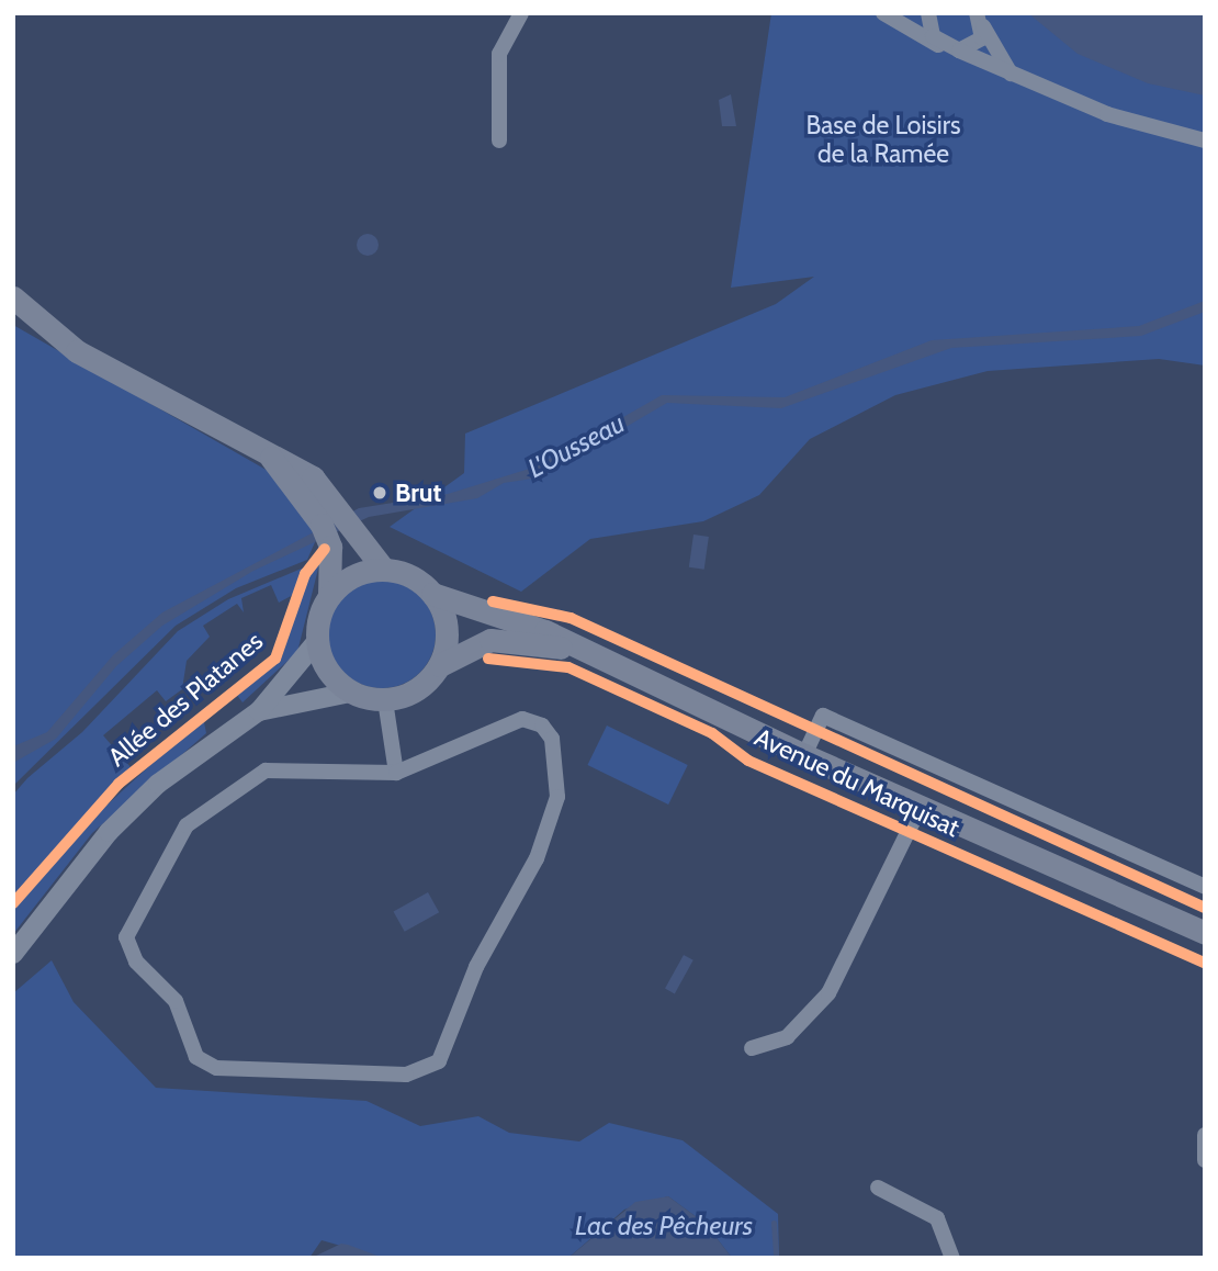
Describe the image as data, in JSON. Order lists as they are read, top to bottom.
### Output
{
  "streets": {
    "main road": ["Avenue du Marquisat"],
    "street": ["Allée des Platanes"]
  },
  "crossings": [
    ["Allée des Platanes", "Avenue du Marquisat"]
  ],
  "water": ["L'Ousseau", "Lac des Pêcheurs"],
  "parks": ["Base de Loisirs de la Ramée"],
  "places": ["Brut"]
}
